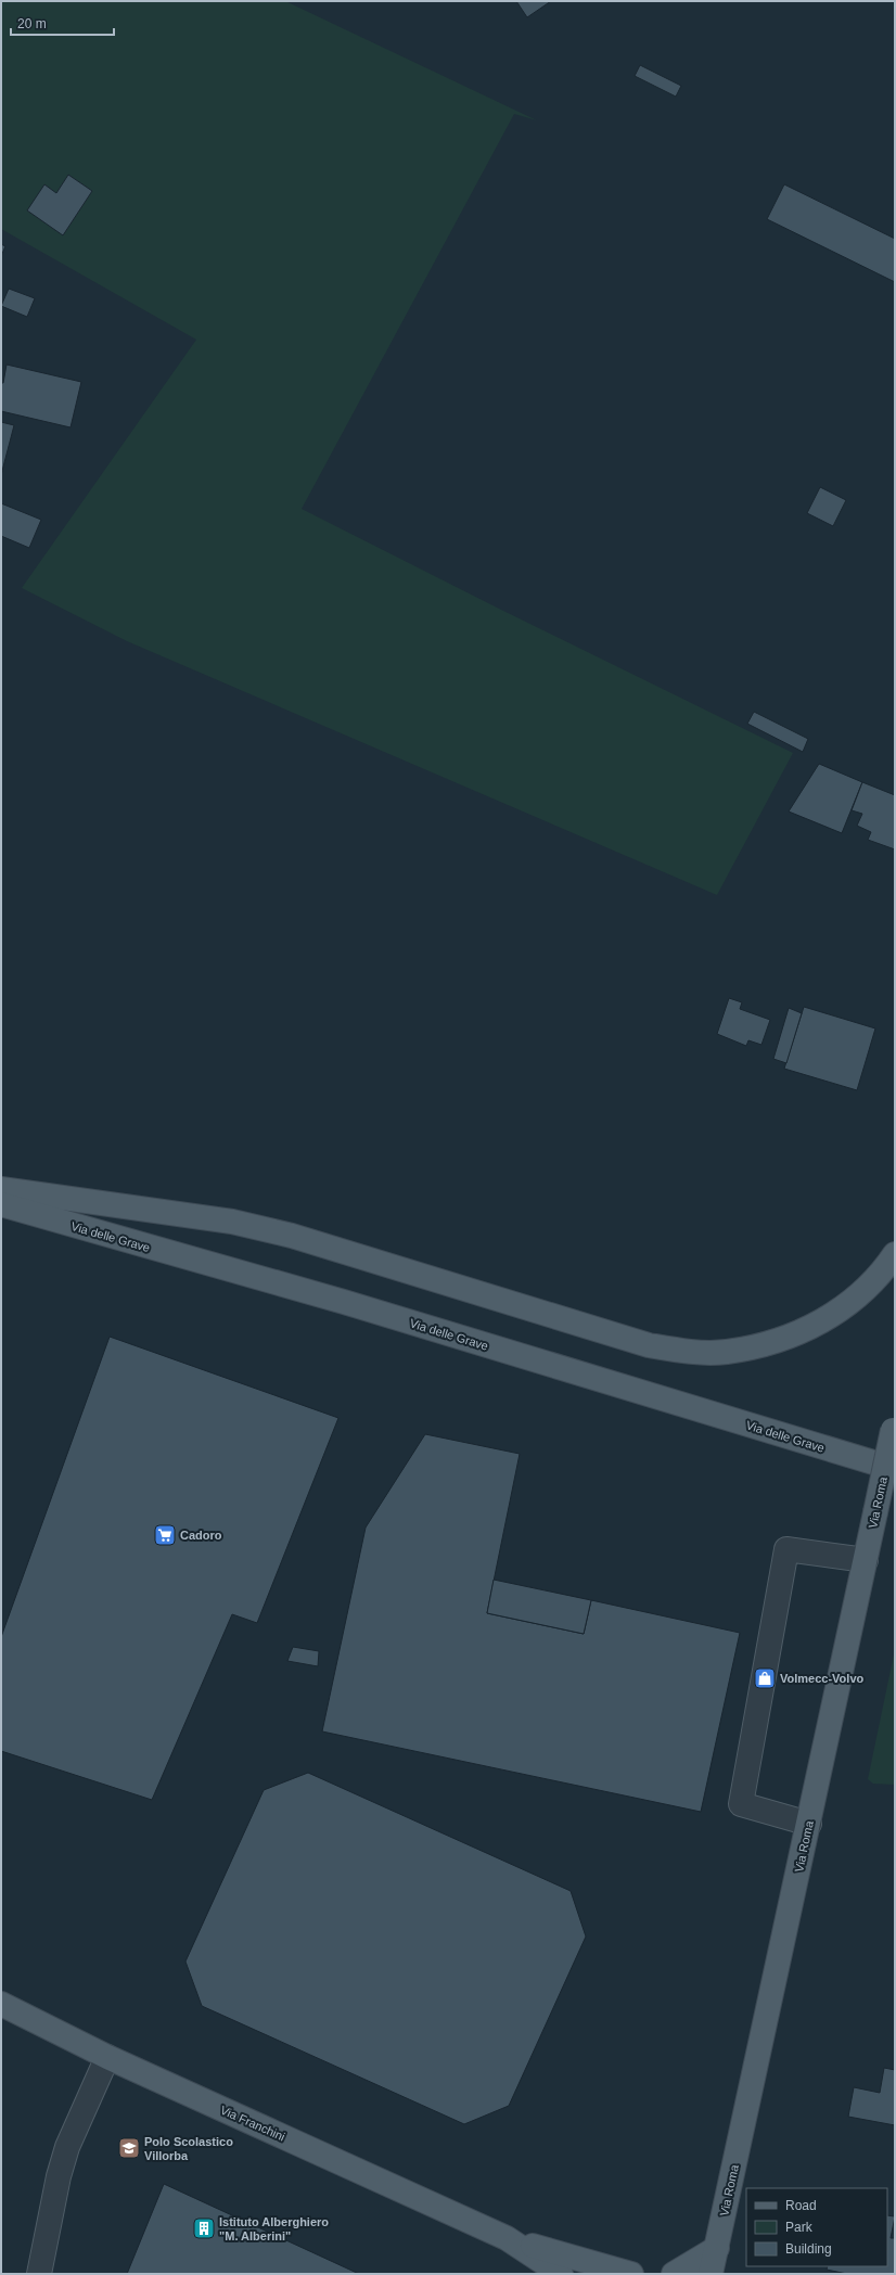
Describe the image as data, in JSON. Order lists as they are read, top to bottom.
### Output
{
  "streets": {
    "main road": ["Via delle Grave", "Via Roma", "Via Franchini"]
  },
  "places": {
    "supermarket": ["Cadoro"],
    "shop": ["Volmecc-Volvo"],
    "school or university": ["Polo Scolastico Villorba"],
    "building": ["Istituto Alberghiero \"M. Alberini\""]
  },
  "legend": ["Road", "Park", "Building"],
  "scale_bar": "20 m"
}
